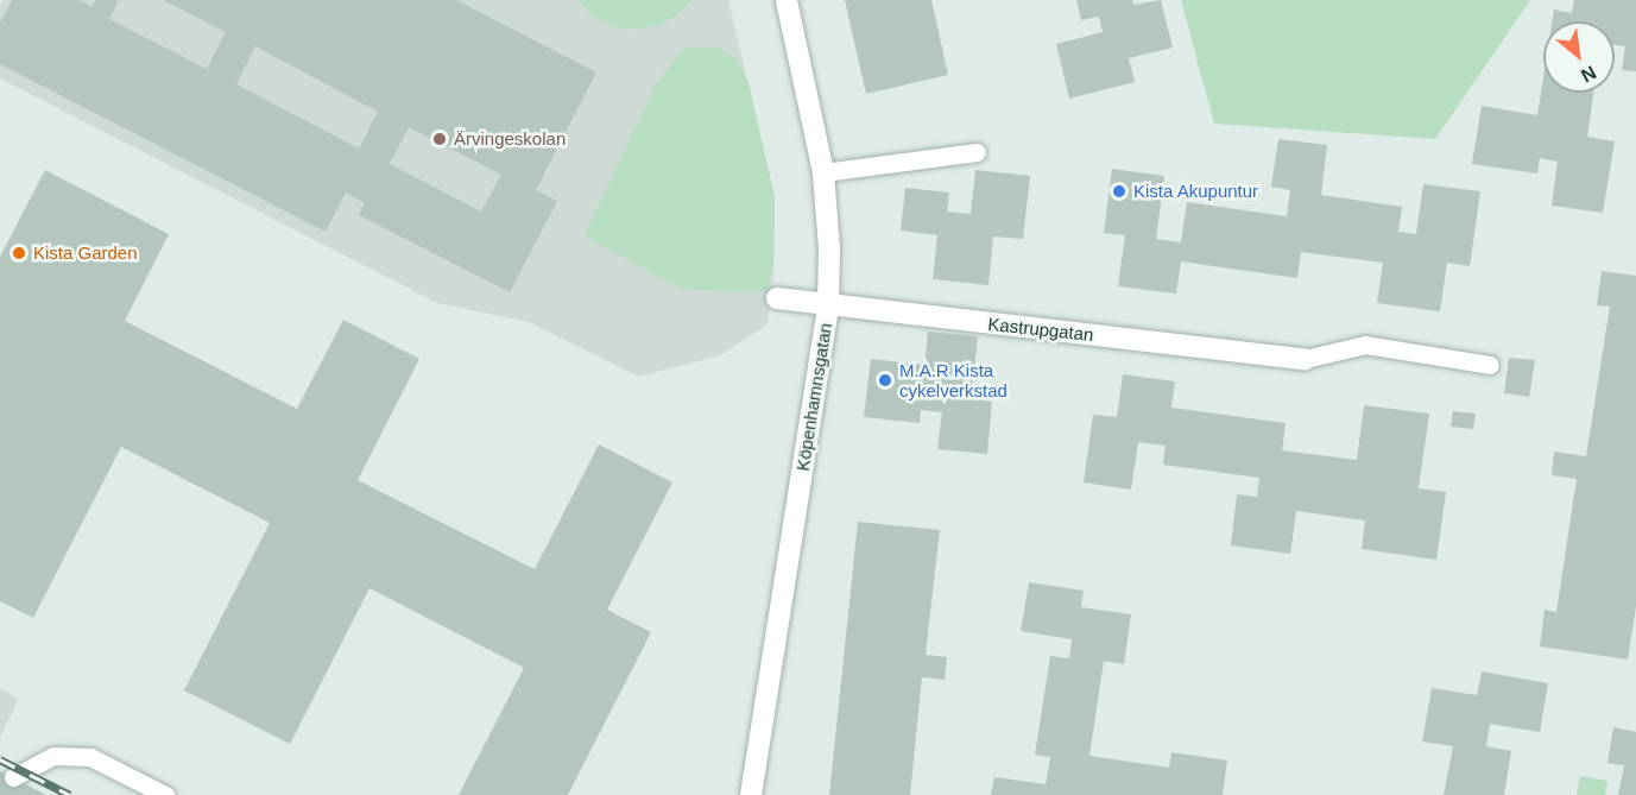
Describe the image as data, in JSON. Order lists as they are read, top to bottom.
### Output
{
  "streets": {
    "street": ["Kastrupgatan", "Köpenhamnsgatan"]
  },
  "crossings": [
    ["Kastrupgatan", "Köpenhamnsgatan"]
  ],
  "places": [
    "Ärvingeskolan",
    "Kista Akupuntur",
    "Kista Garden",
    "M.A.R Kista cykelverkstad"
  ],
  "north": "bottom right"
}
